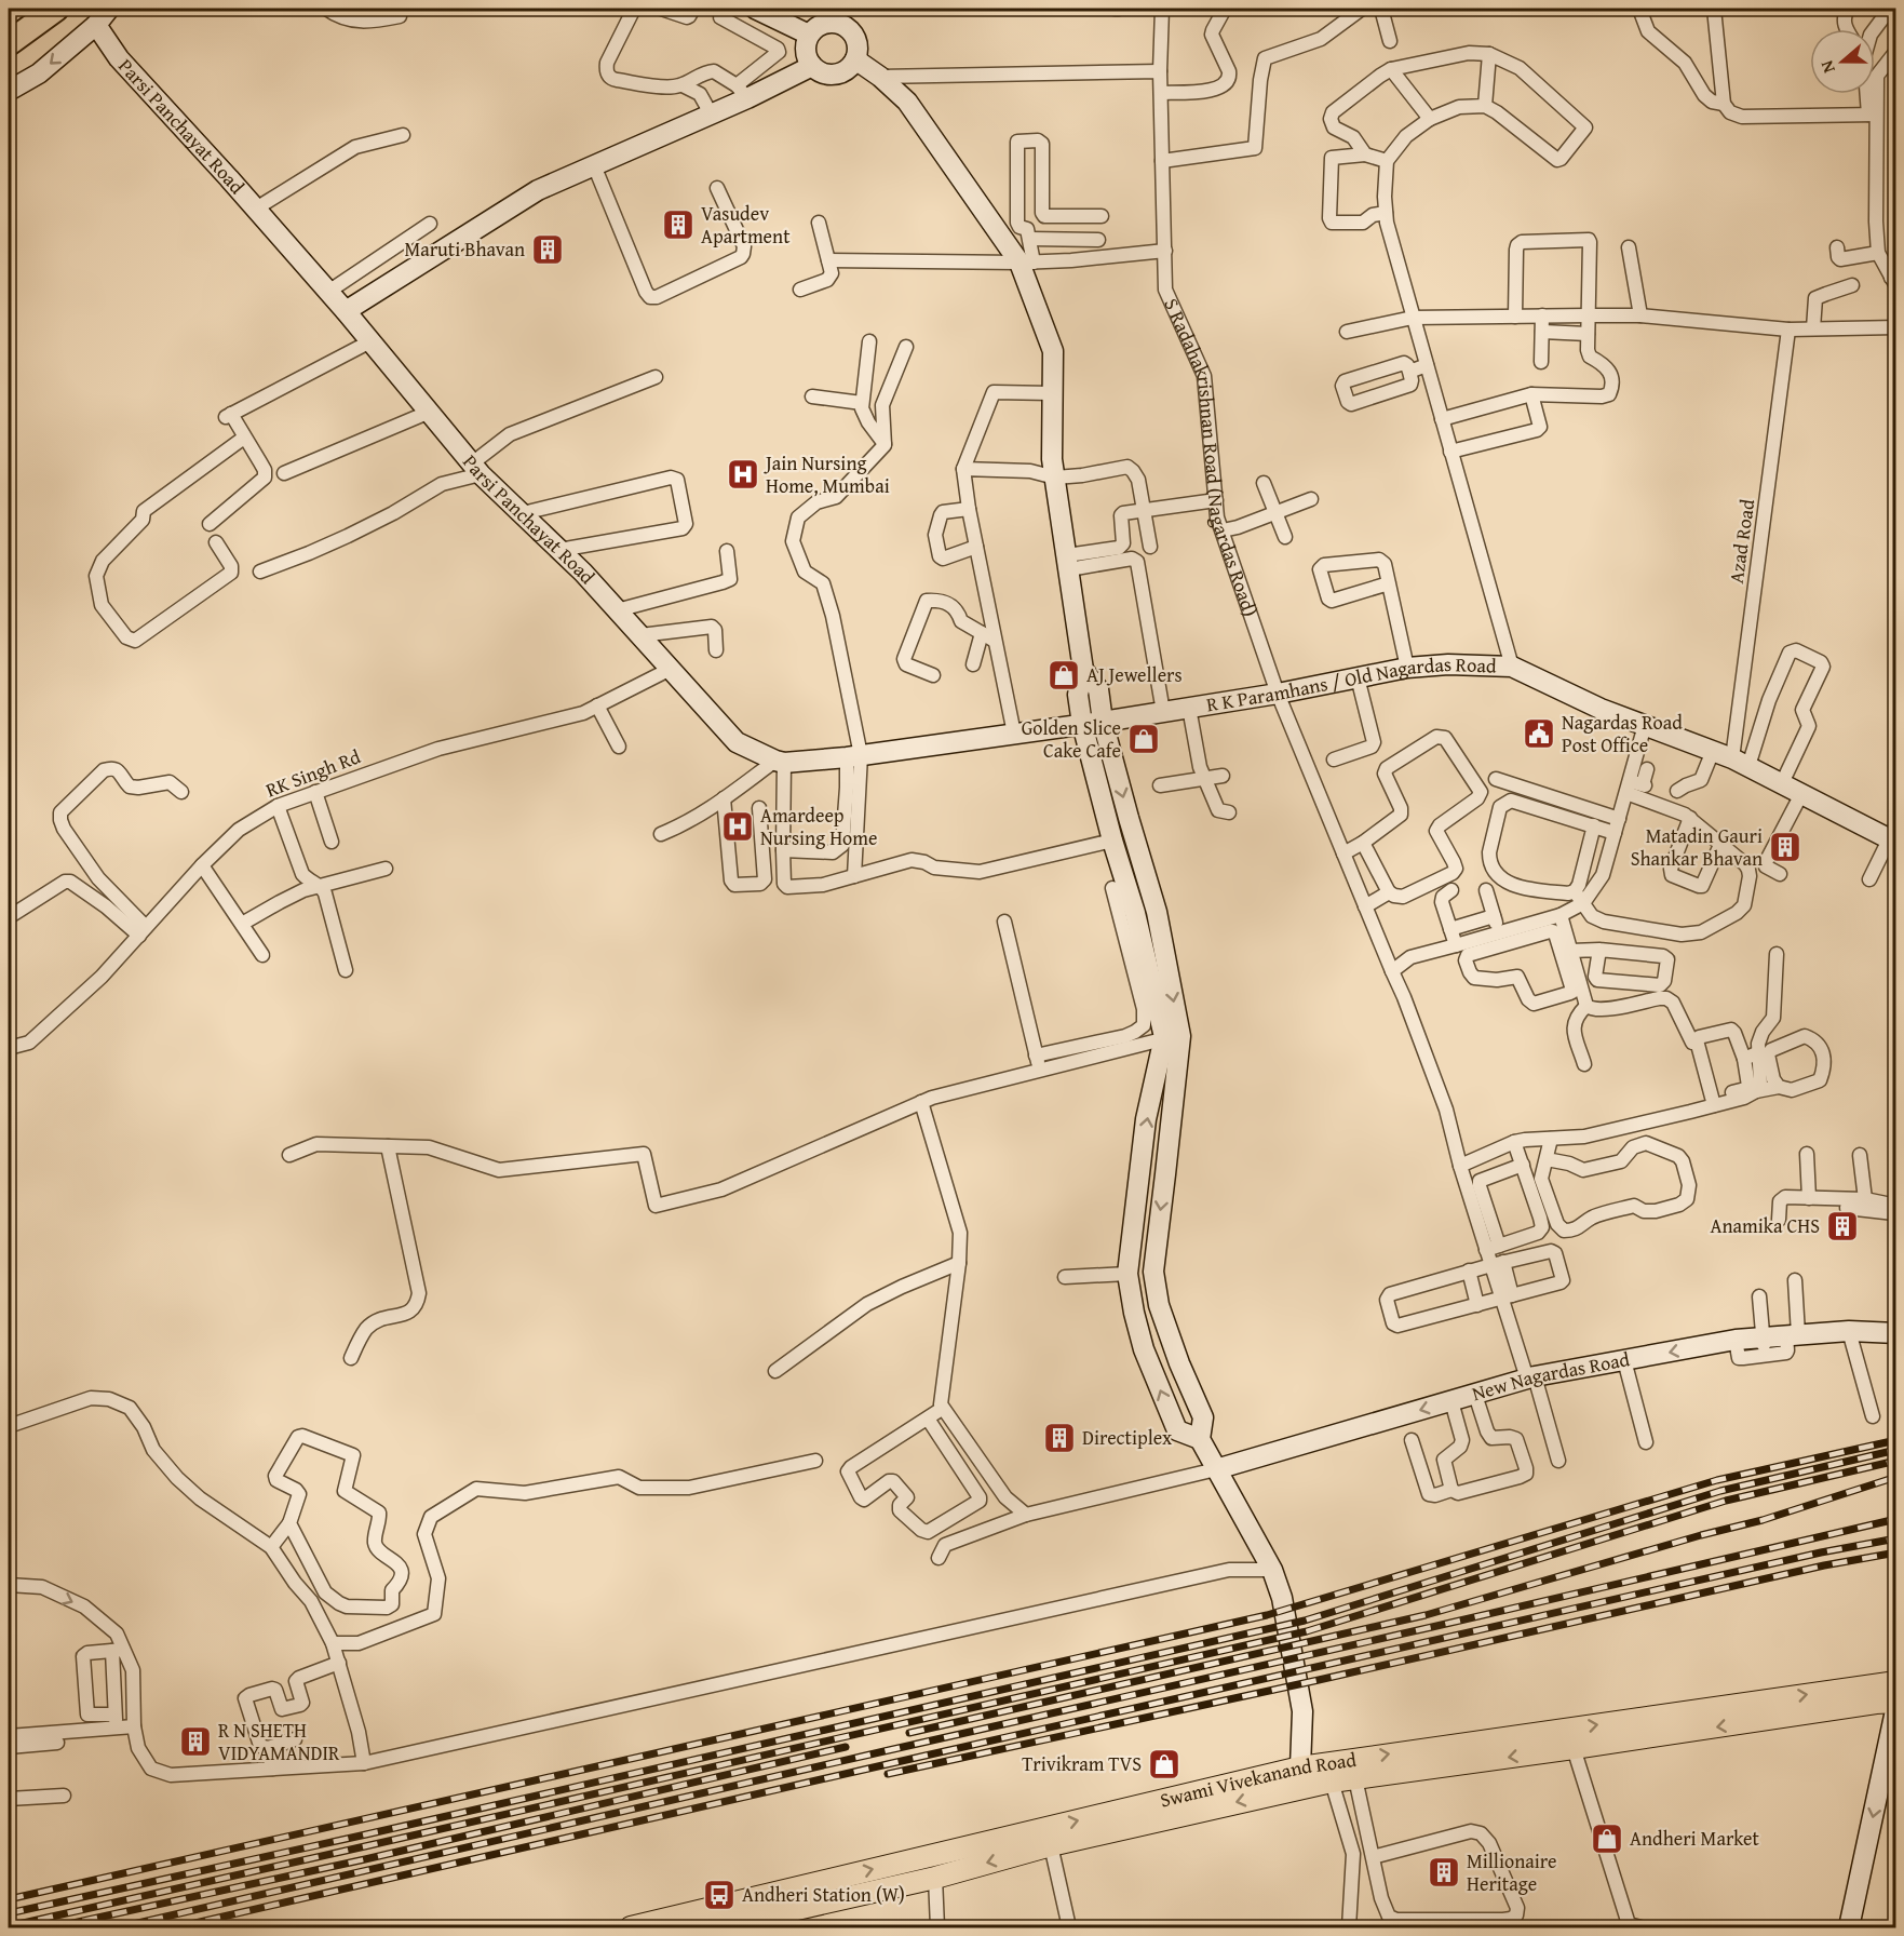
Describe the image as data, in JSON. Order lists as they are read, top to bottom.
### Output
{
  "streets": {
    "main road": [
      "Parsi Panchayat Road",
      "R K Paramhans / Old Nagardas Road",
      "New Nagardas Road",
      "Swami Vivekanand Road"
    ],
    "street": ["S Radahakrishnan Road (Nagardas Road)", "Azad Road", "RK Singh Rd"]
  },
  "crossings": [
    ["Parsi Panchayat Road", "RK Singh Rd"],
    ["S Radahakrishnan Road (Nagardas Road)", "R K Paramhans / Old Nagardas Road"],
    ["Azad Road", "R K Paramhans / Old Nagardas Road"]
  ],
  "one_way": ["New Nagardas Road"],
  "places": {
    "building": [
      "Vasudev Apartment",
      "Maruti Bhavan",
      "Matadin Gauri Shankar Bhavan",
      "Anamika CHS",
      "Directiplex",
      "R N SHETH VIDYAMANDIR",
      "Millionaire Heritage"
    ],
    "hospital": ["Jain Nursing Home, Mumbai", "Amardeep Nursing Home"],
    "shop": [
      "AJ Jewellers",
      "Golden Slice Cake Cafe",
      "Trivikram TVS",
      "Andheri Market"
    ],
    "public building": ["Nagardas Road Post Office"],
    "bus stop": ["Andheri Station (W)"]
  },
  "north": "left"
}
